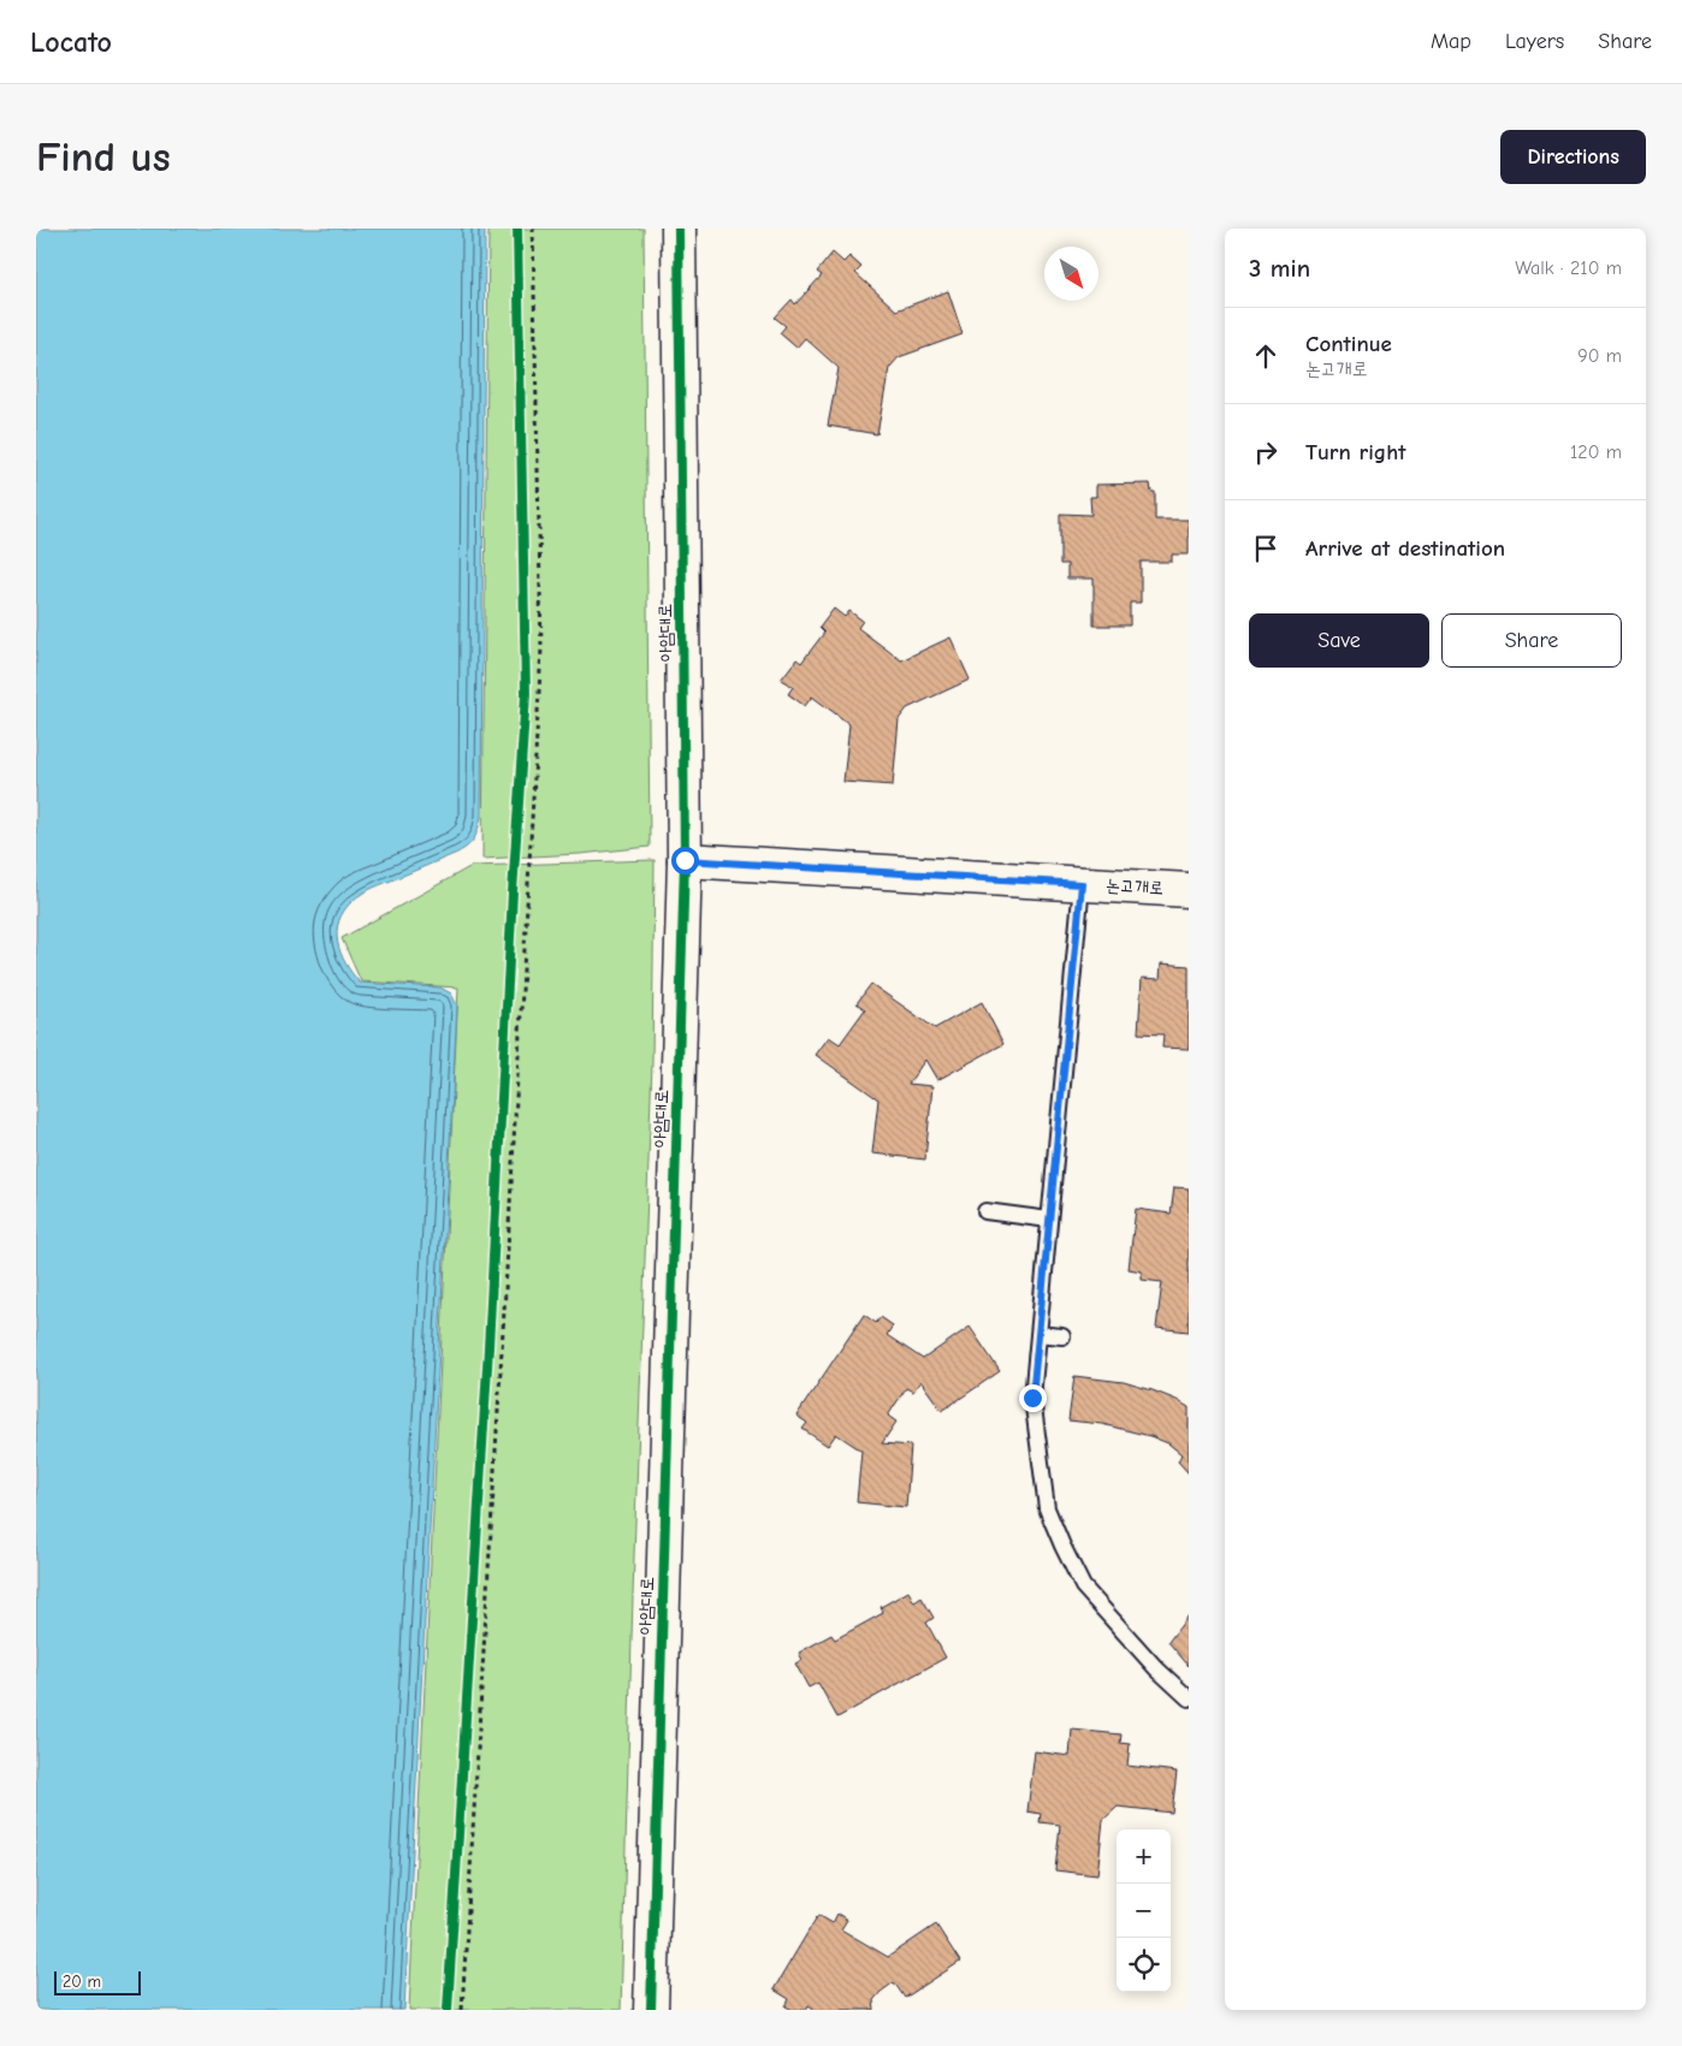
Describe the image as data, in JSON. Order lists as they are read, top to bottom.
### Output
{
  "streets": {
    "main road": ["아암대로", "논고개로"]
  },
  "crossings": [
    ["아암대로", "논고개로"]
  ],
  "scale_bar": "20 m",
  "north": "bottom right",
  "page": {
    "header": "Locato",
    "nav": ["Map", "Layers", "Share"],
    "buttons": [
      "Directions",
      ["Save", "Share"]
    ],
    "title": "Find us",
    "heading": ["3 min", "Walk · 210 m"],
    "list": [
      ["Continue", "논고개로", "90 m"],
      ["Turn right", "120 m"],
      "Arrive at destination"
    ],
    "map_buttons": ["+", "−"],
    "scale": "20 m"
  }
}
